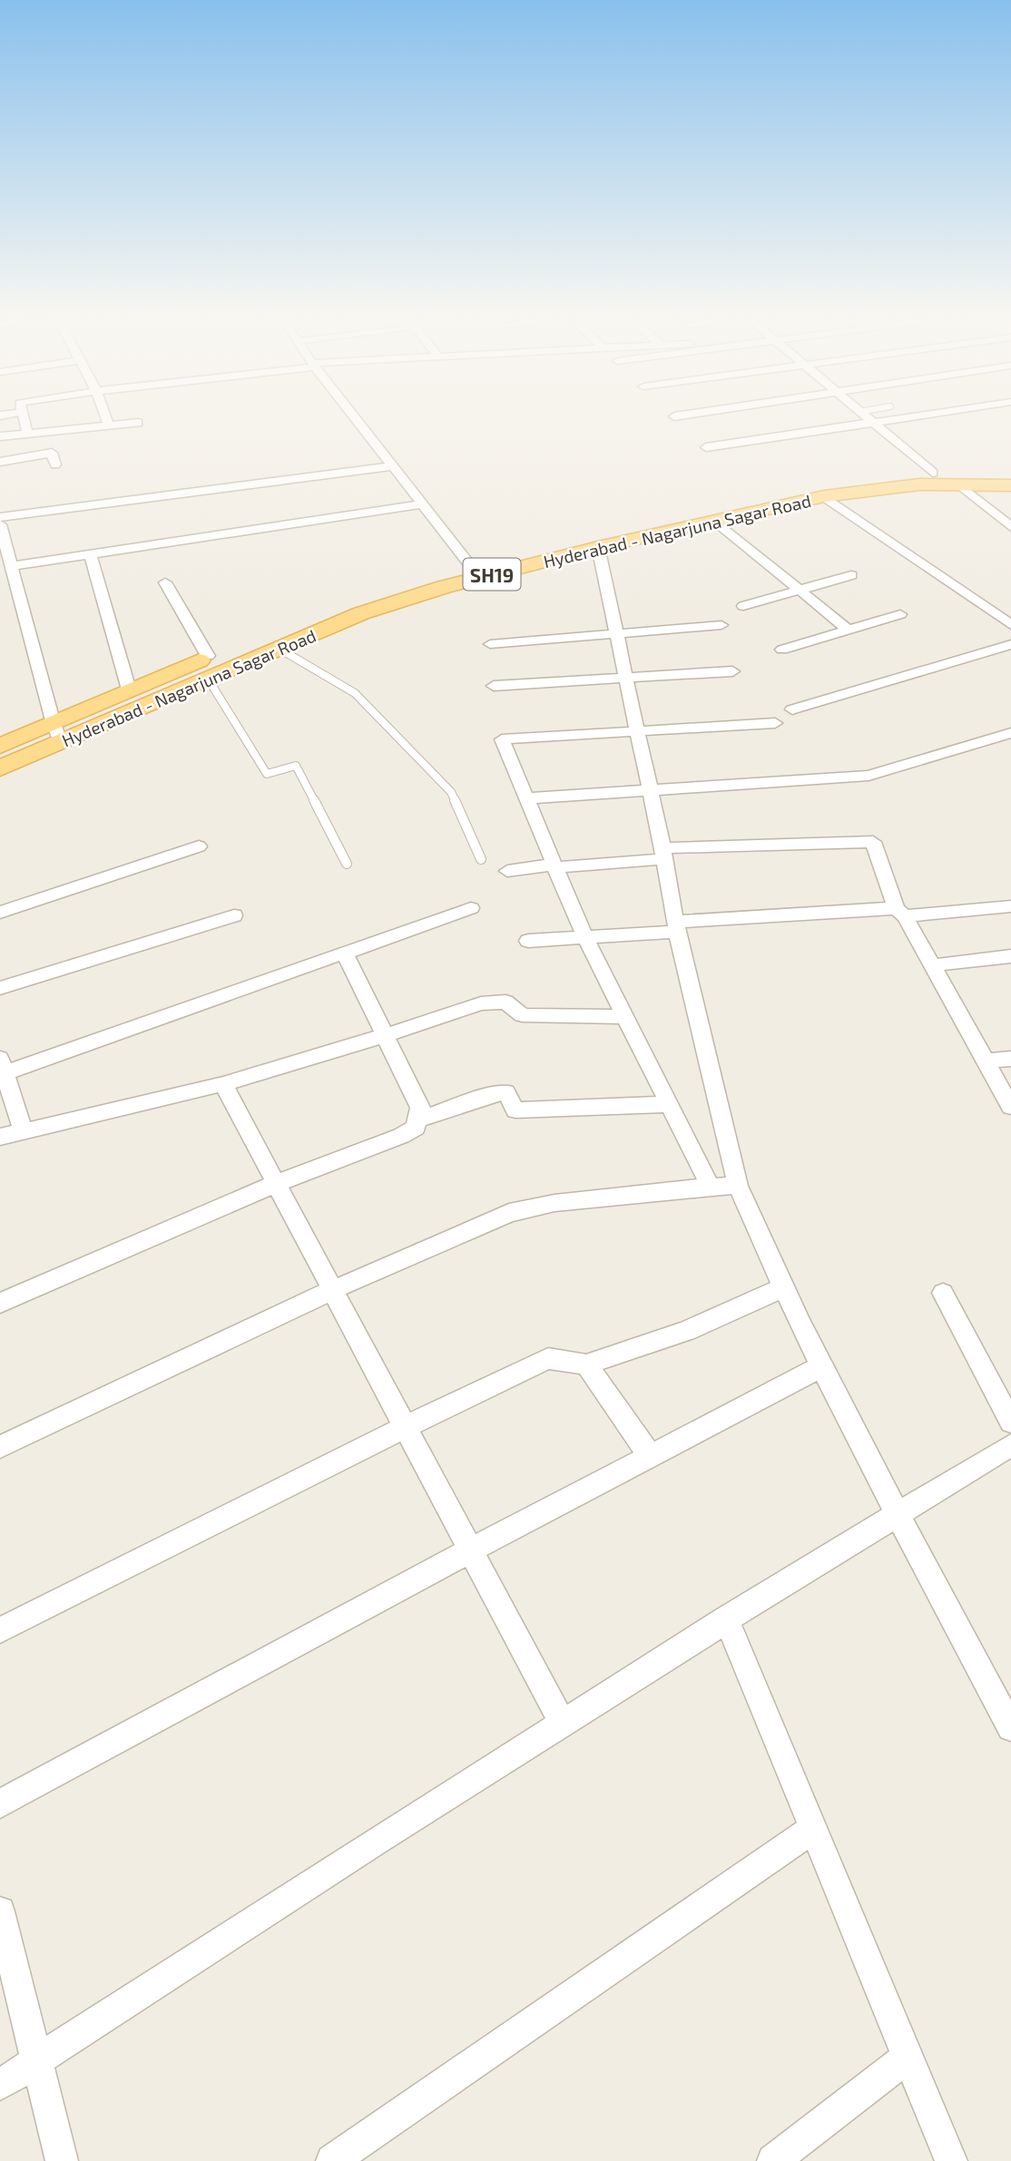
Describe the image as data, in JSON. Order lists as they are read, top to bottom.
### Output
{
  "streets": {
    "main road": ["Hyderabad - Nagarjuna Sagar Road", "SH19"]
  }
}
